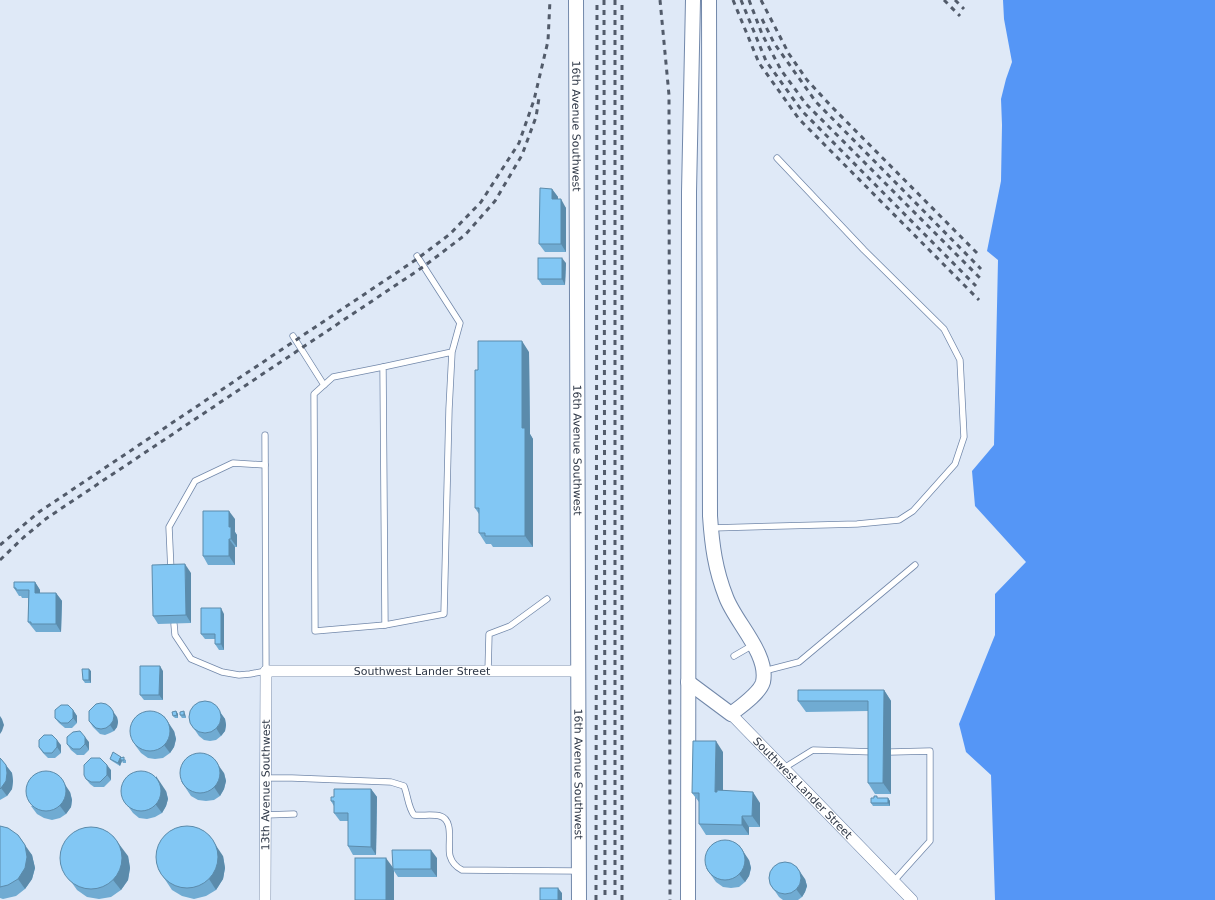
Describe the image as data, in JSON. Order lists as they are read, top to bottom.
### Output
{
  "streets": {
    "street": ["16th Avenue Southwest", "Southwest Lander Street", "13th Avenue Southwest"]
  },
  "crossings": [
    ["16th Avenue Southwest", "Southwest Lander Street"],
    ["Southwest Lander Street", "13th Avenue Southwest"]
  ]
}
